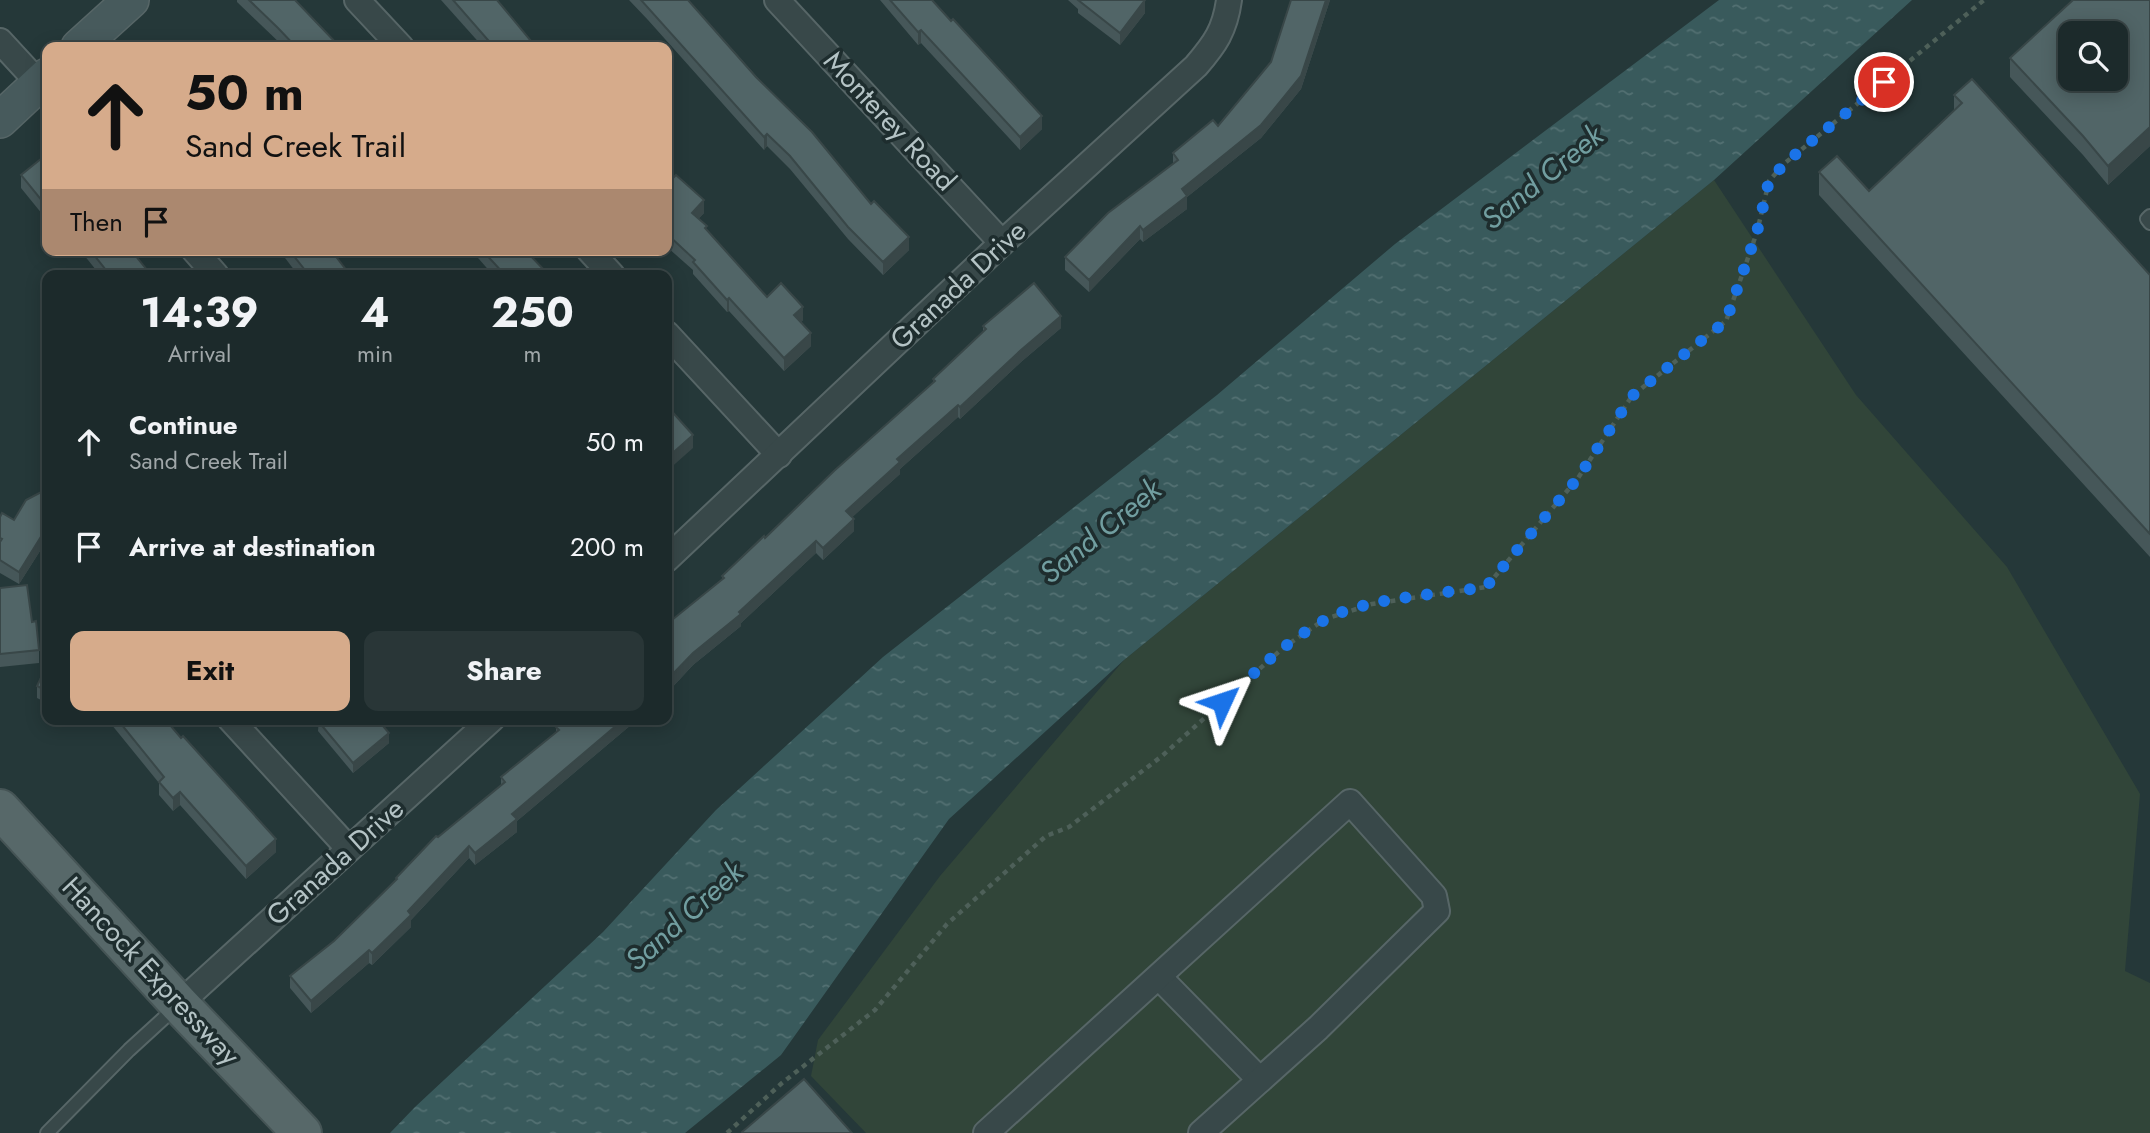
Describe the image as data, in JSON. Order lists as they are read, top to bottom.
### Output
{
  "streets": {
    "main road": ["Hancock Expressway"],
    "street": ["Monterey Road", "Granada Drive"]
  },
  "crossings": [
    ["Monterey Road", "Granada Drive"],
    ["Granada Drive", "Hancock Expressway"]
  ],
  "water": ["Sand Creek"],
  "page": {
    "turn": ["50 m", "Sand Creek Trail"],
    "then": "Then",
    "eta": [
      "14:39",
      "Arrival",
      "4",
      "min",
      "250",
      "m"
    ],
    "list": [
      {
        "name": "Continue",
        "note": "Sand Creek Trail",
        "value": "50 m"
      },
      {
        "name": "Arrive at destination",
        "value": "200 m"
      }
    ],
    "buttons": ["Exit", "Share"]
  }
}
